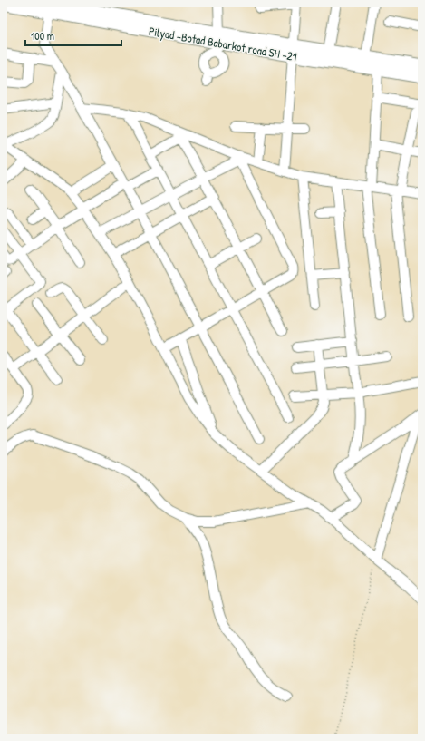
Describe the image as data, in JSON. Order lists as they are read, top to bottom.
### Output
{
  "streets": {
    "main road": ["Pilyad -Botad Babarkot road SH -21"]
  },
  "scale_bar": "100 m"
}
